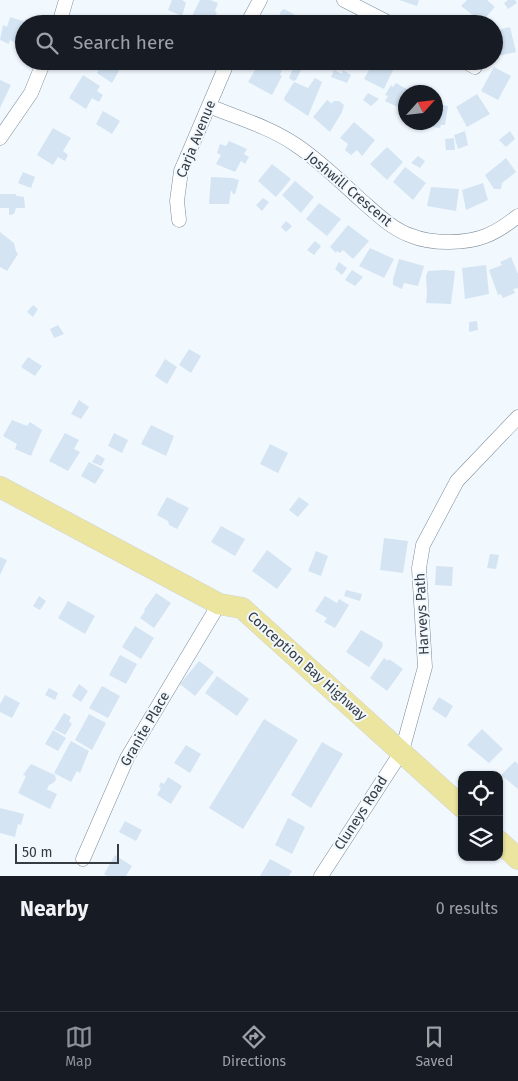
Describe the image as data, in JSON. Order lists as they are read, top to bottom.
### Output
{
  "streets": {
    "main road": ["Conception Bay Highway"],
    "street": [
      "Carja Avenue",
      "Joshwill Crescent",
      "Harveys Path",
      "Granite Place",
      "Cluneys Road"
    ]
  },
  "crossings": [
    ["Carja Avenue", "Joshwill Crescent"],
    ["Harveys Path", "Conception Bay Highway"],
    ["Harveys Path", "Cluneys Road"],
    ["Conception Bay Highway", "Granite Place"],
    ["Conception Bay Highway", "Cluneys Road"]
  ],
  "scale_bar": "50 m",
  "north": "top right",
  "page": {
    "search": "Search here",
    "scale": "50 m",
    "heading": ["Nearby", "0 results"],
    "nav": ["Map", "Directions", "Saved"]
  }
}
